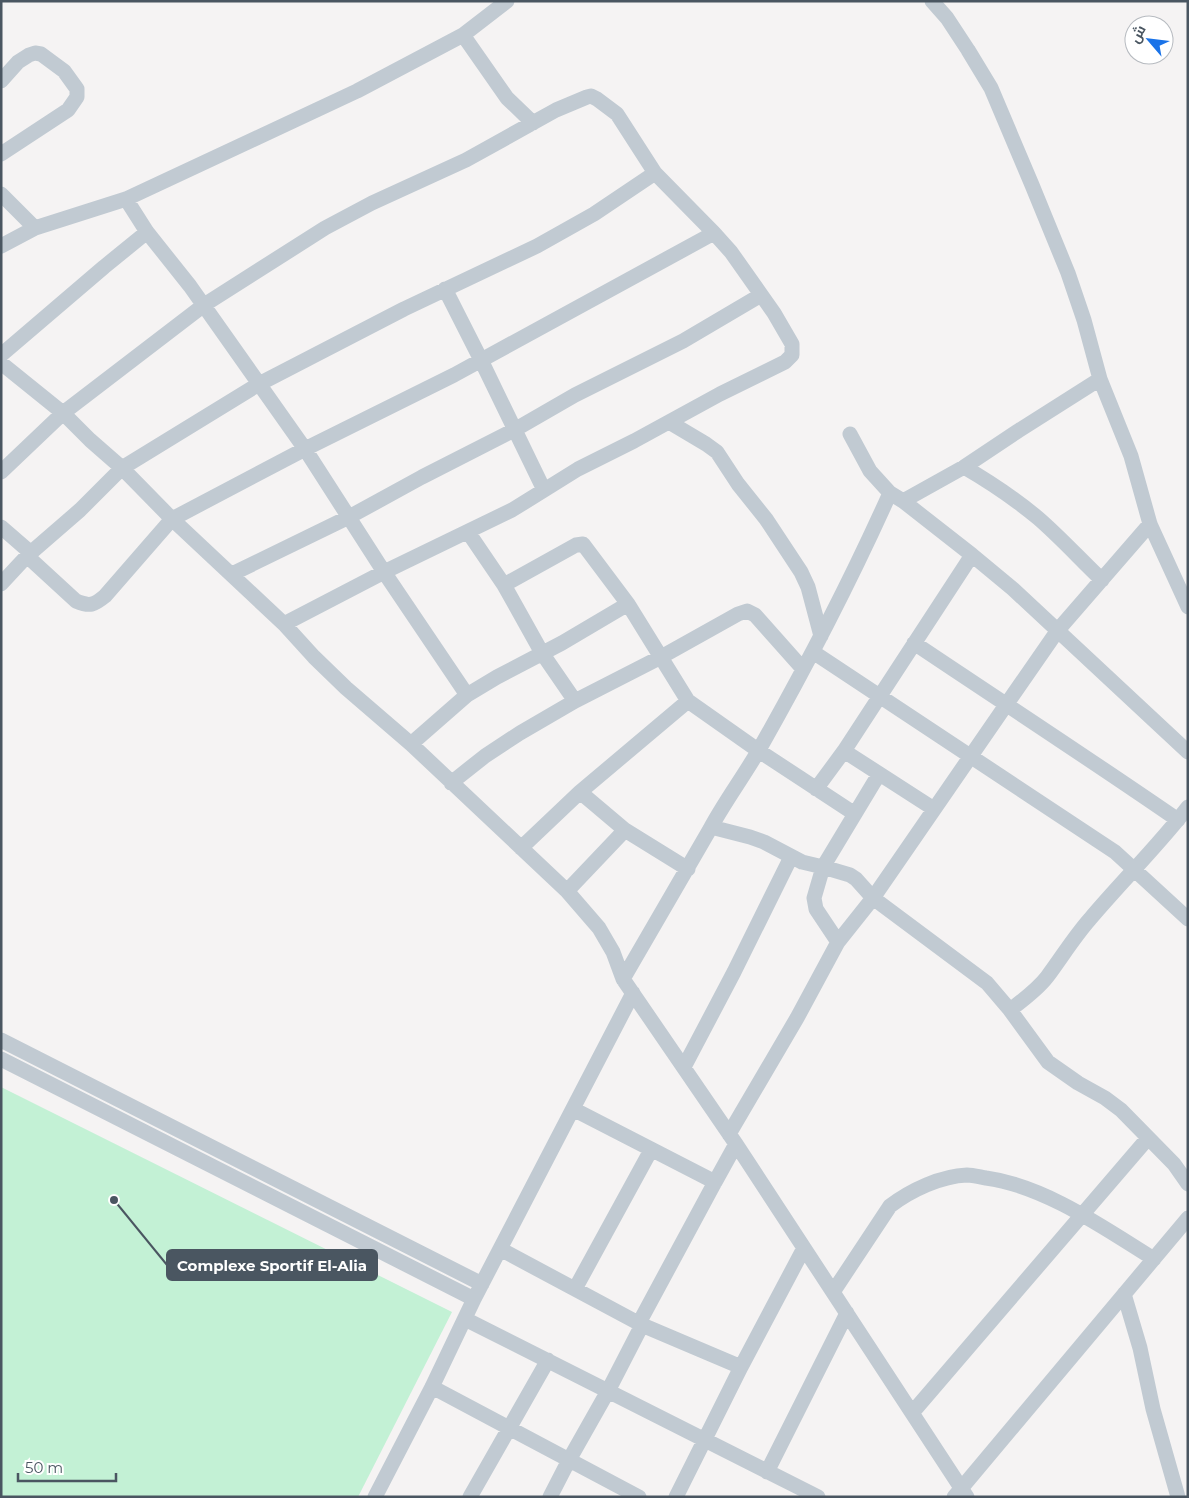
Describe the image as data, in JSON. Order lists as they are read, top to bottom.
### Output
{
  "places": ["Complexe Sportif El-Alia"],
  "scale_bar": "50 m",
  "north": "top left"
}
